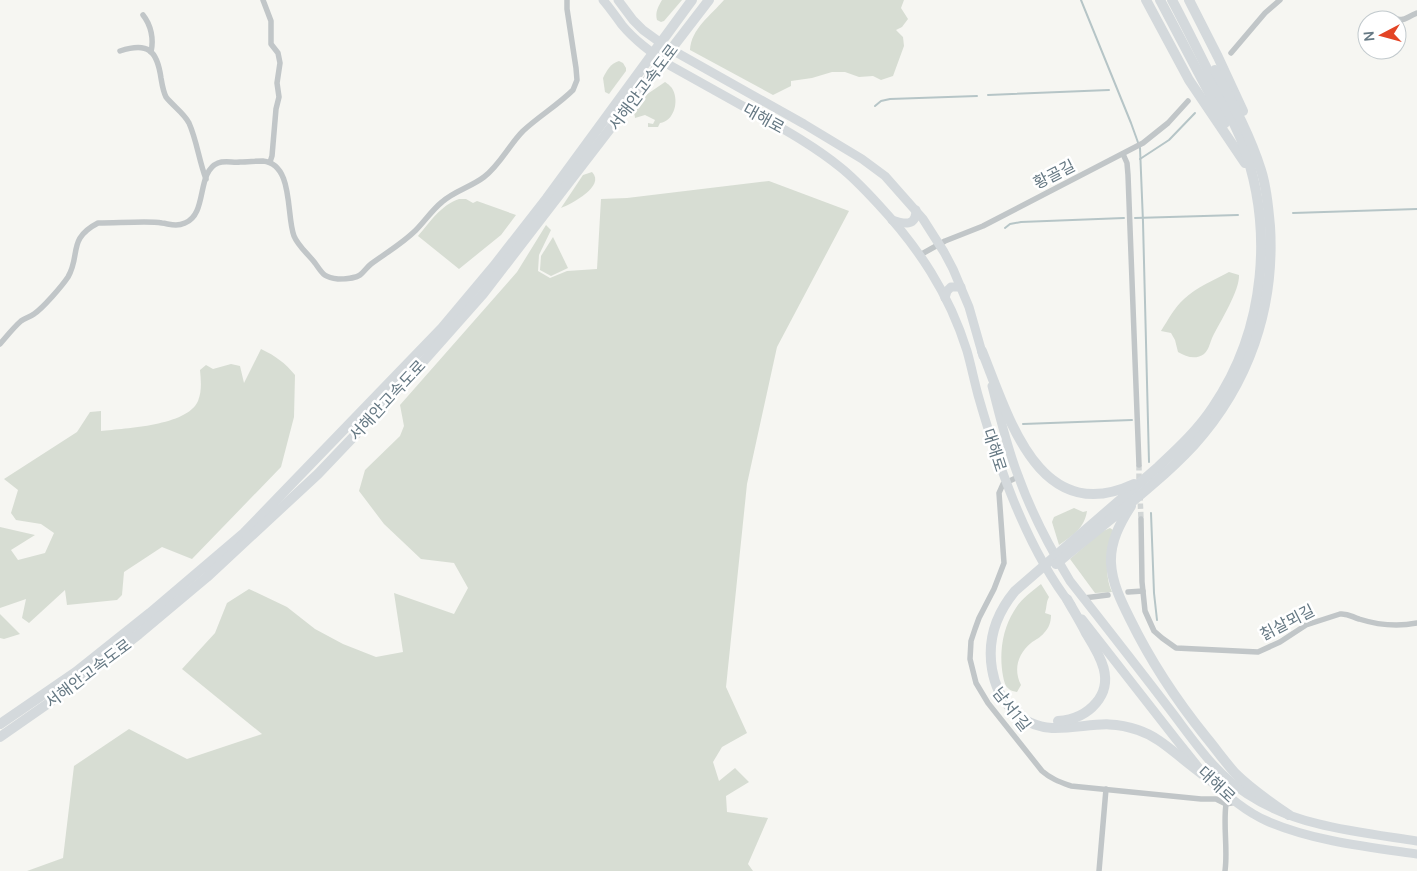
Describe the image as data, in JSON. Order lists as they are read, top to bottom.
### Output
{
  "streets": {
    "highway": ["서해안고속도로", "대해로"],
    "street": ["황골길", "칡살뫼길", "남서1길"]
  },
  "crossings": [
    ["대해로", "황골길"],
    ["대해로", "남서1길"]
  ],
  "north": "left"
}
